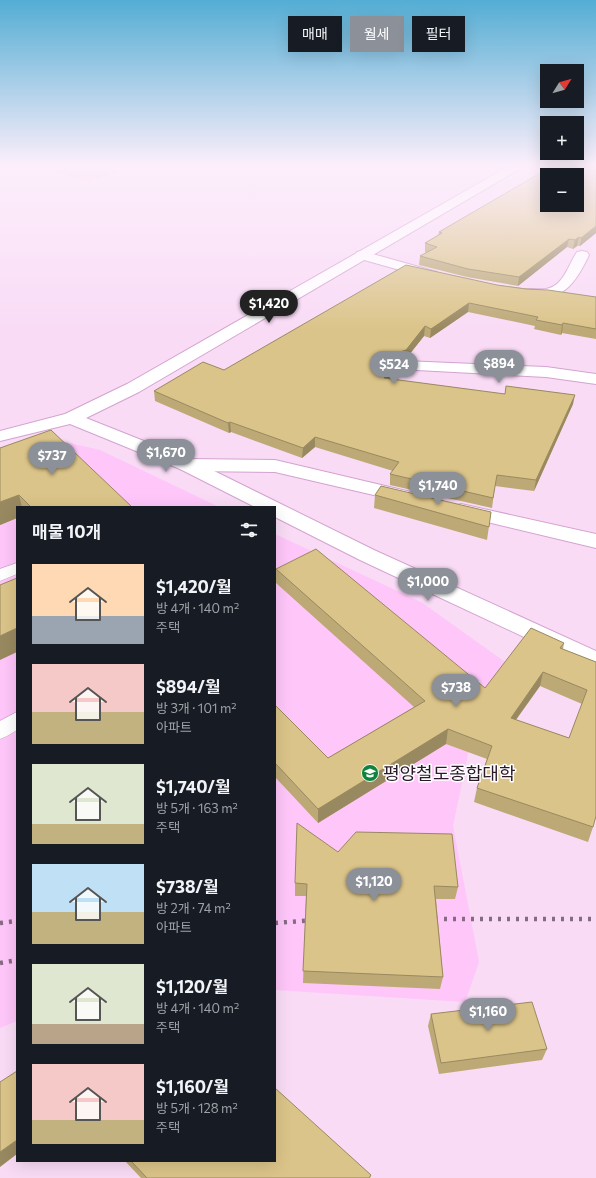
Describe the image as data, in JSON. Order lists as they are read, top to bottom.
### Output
{
  "places": {
    "school or university": ["평양철도종합대학"]
  },
  "north": "top right",
  "page": {
    "chip": ["매매", "월세", "필터"],
    "map_buttons": ["+", "−"],
    "price": [
      "$1,420",
      "$894",
      "$524",
      "$1,670",
      "$737",
      "$1,740",
      "$1,000",
      "$738",
      "$1,120",
      "$1,160"
    ],
    "heading": "매물 10개",
    "list": [
      {
        "name": "$1,420/월",
        "note": "방 4개 · 140 m² · 주택"
      },
      {
        "name": "$894/월",
        "note": "방 3개 · 101 m² · 아파트"
      },
      {
        "name": "$1,740/월",
        "note": "방 5개 · 163 m² · 주택"
      },
      {
        "name": "$738/월",
        "note": "방 2개 · 74 m² · 아파트"
      },
      {
        "name": "$1,120/월",
        "note": "방 4개 · 140 m² · 주택"
      },
      {
        "name": "$1,160/월",
        "note": "방 5개 · 128 m² · 주택"
      }
    ]
  }
}
